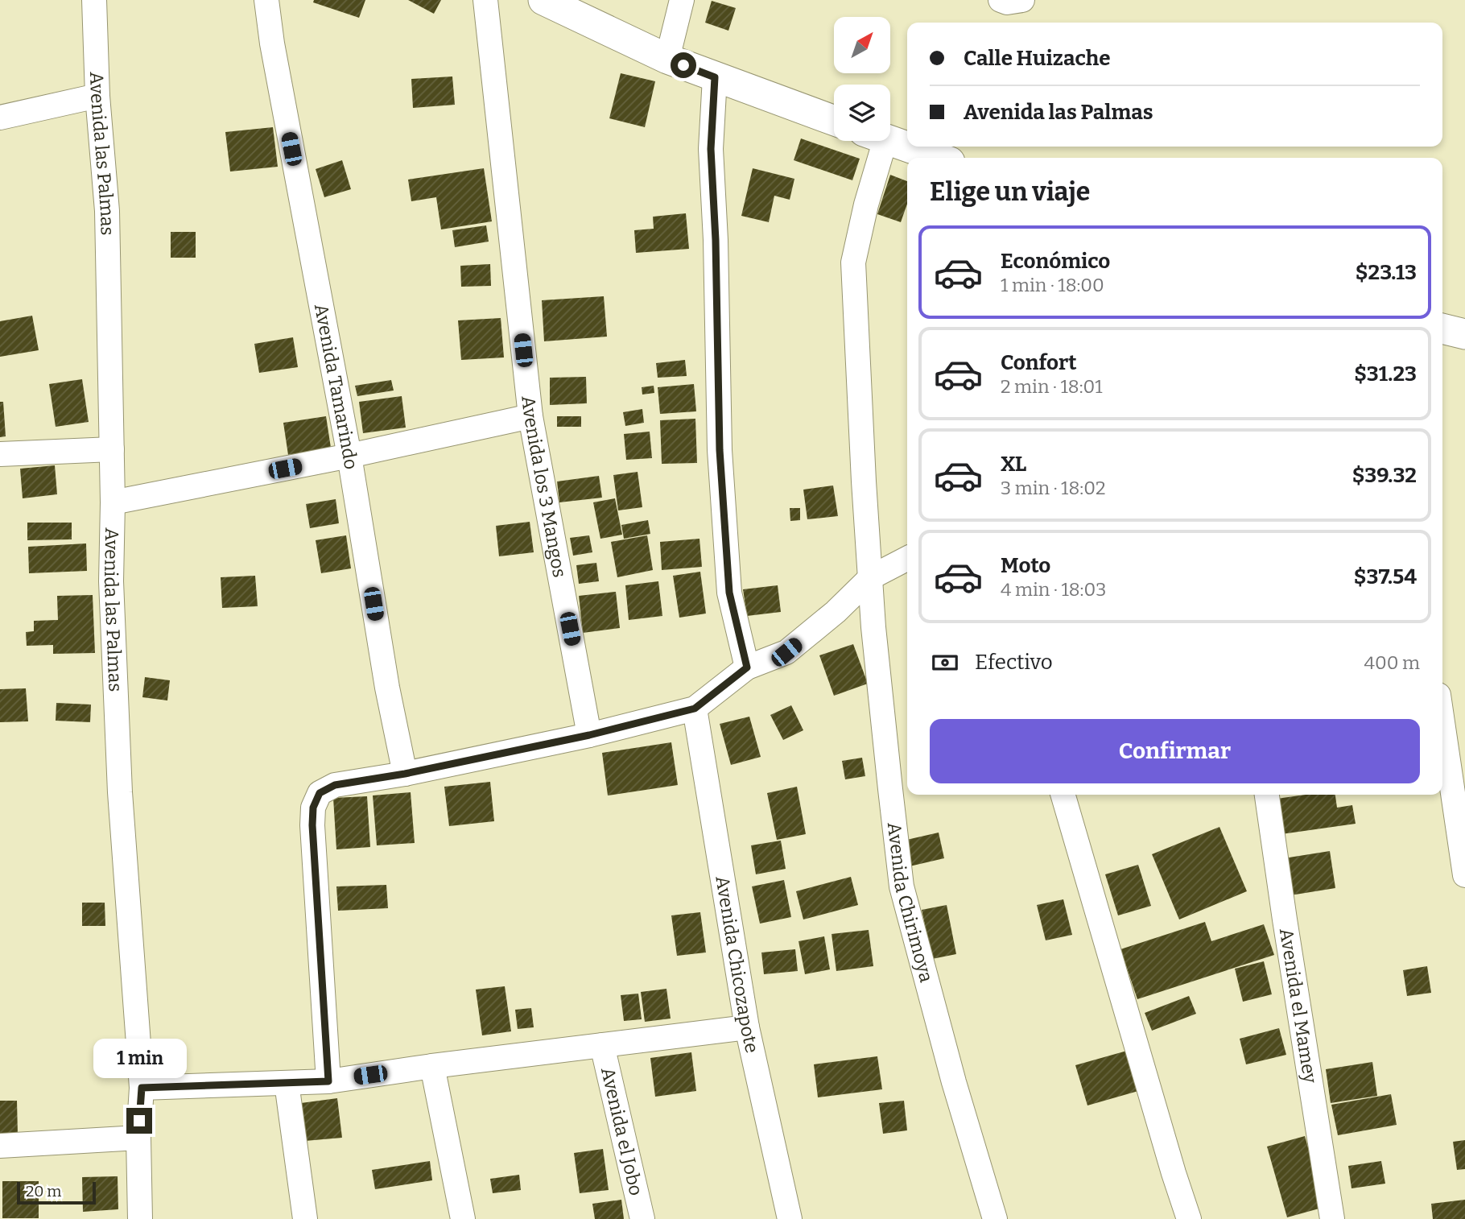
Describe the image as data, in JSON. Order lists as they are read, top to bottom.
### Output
{
  "streets": {
    "street": [
      "Avenida las Palmas",
      "Avenida Tamarindo",
      "Avenida los 3 Mangos",
      "Avenida Chirimoya",
      "Avenida Chicozapote",
      "Avenida el Mamey",
      "Avenida el Jobo"
    ]
  },
  "scale_bar": "20 m",
  "north": "top right",
  "page": {
    "banner": ["Calle Huizache", "Avenida las Palmas"],
    "heading": "Elige un viaje",
    "list": [
      {
        "name": "Económico",
        "note": "1 min · 18:00",
        "value": "$23.13"
      },
      {
        "name": "Confort",
        "note": "2 min · 18:01",
        "value": "$31.23"
      },
      {
        "name": "XL",
        "note": "3 min · 18:02",
        "value": "$39.32"
      },
      {
        "name": "Moto",
        "note": "4 min · 18:03",
        "value": "$37.54"
      }
    ],
    "pay": ["Efectivo", "400 m"],
    "buttons": "Confirmar",
    "bubble": "1 min",
    "scale": "20 m"
  }
}
